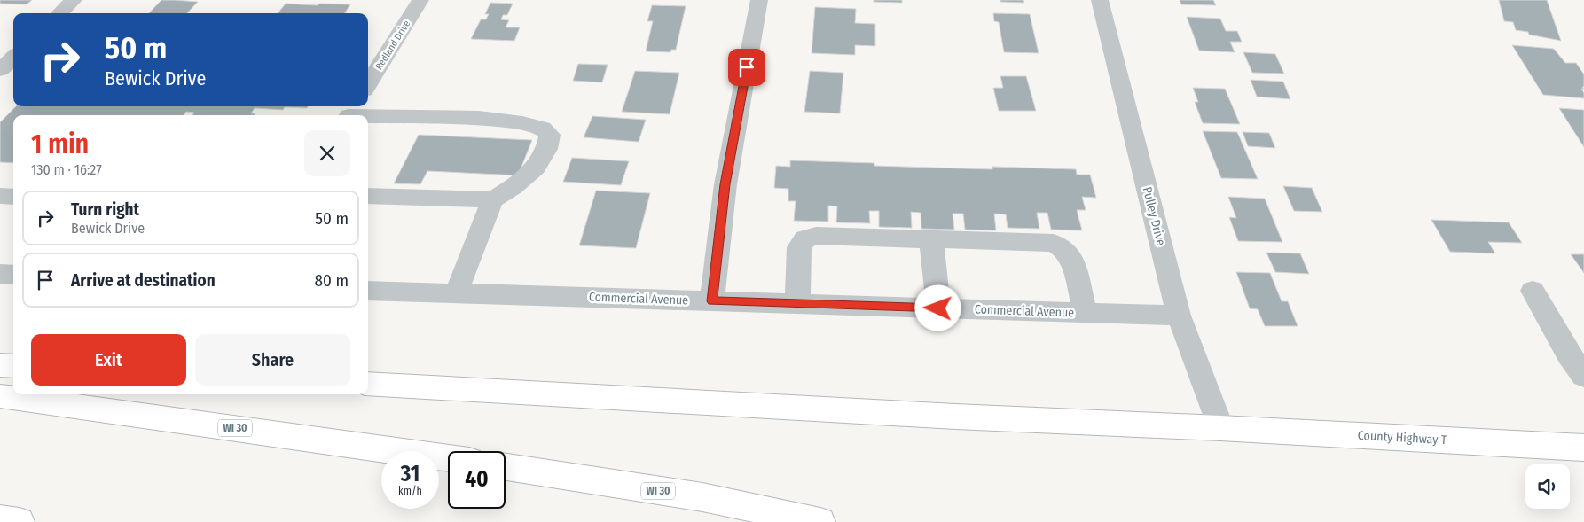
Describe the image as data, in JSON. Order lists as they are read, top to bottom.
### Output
{
  "streets": {
    "main road": ["WI 30", "County Highway T"],
    "street": ["Redland Drive", "Pulley Drive", "Commercial Avenue"]
  },
  "crossings": [
    ["Pulley Drive", "Commercial Avenue"],
    ["Pulley Drive", "County Highway T"]
  ],
  "page": {
    "turn": ["50 m", "Bewick Drive"],
    "heading": ["1 min", "130 m · 16:27"],
    "list": [
      {
        "name": "Turn right",
        "note": "Bewick Drive",
        "value": "50 m"
      },
      {
        "name": "Arrive at destination",
        "value": "80 m"
      }
    ],
    "buttons": ["Exit", "Share"],
    "speed": "31 km/h",
    "limit": "40"
  }
}
